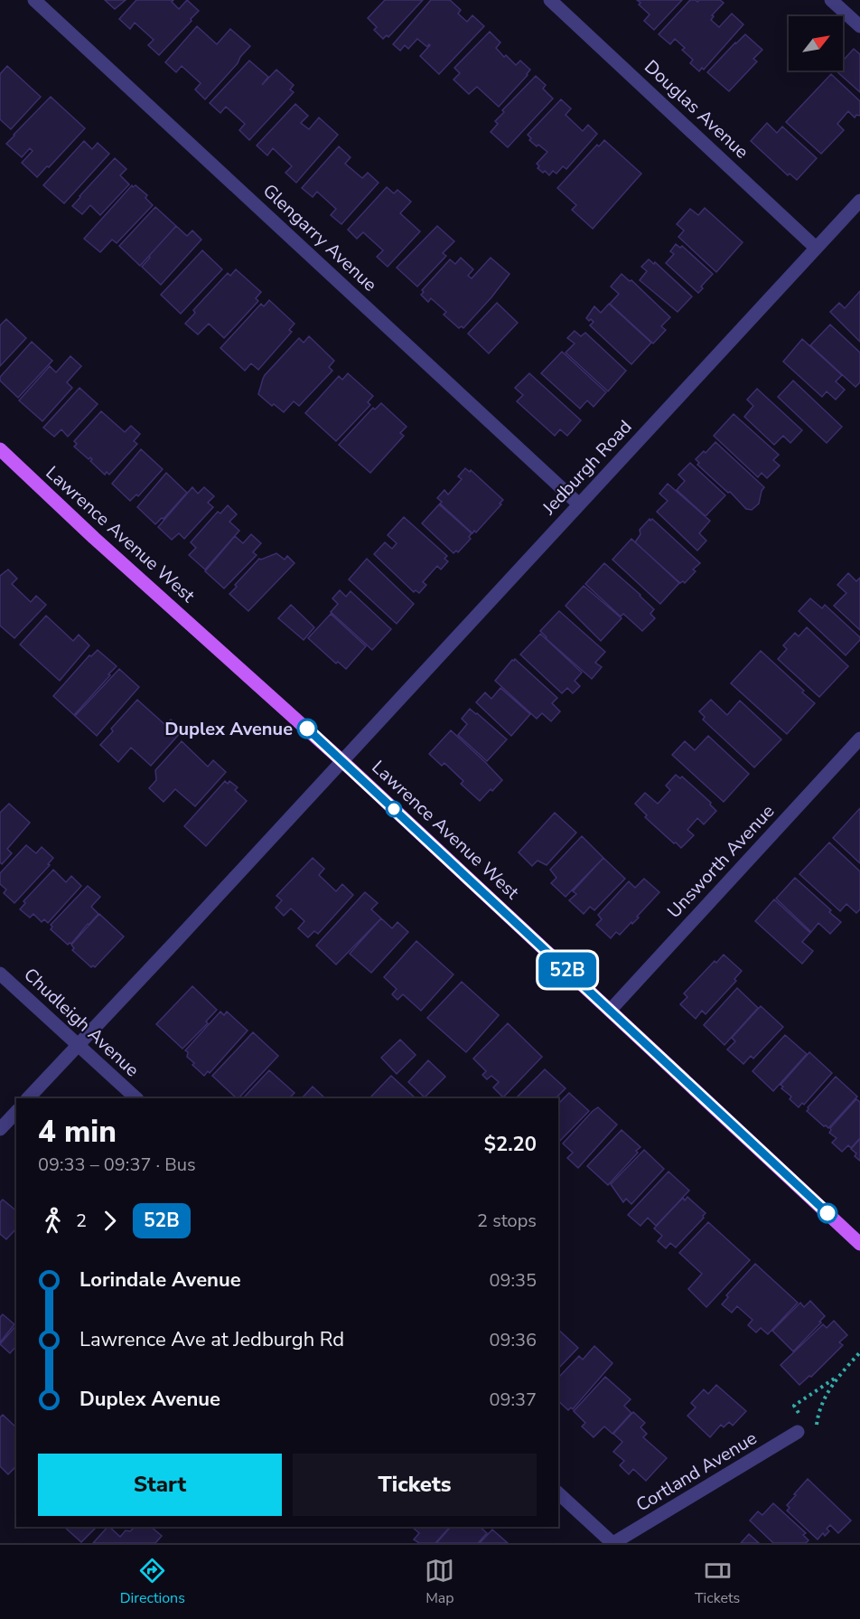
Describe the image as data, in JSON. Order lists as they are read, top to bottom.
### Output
{
  "streets": {
    "main road": ["Lawrence Avenue West"],
    "street": [
      "Douglas Avenue",
      "Glengarry Avenue",
      "Jedburgh Road",
      "Unsworth Avenue",
      "Chudleigh Avenue",
      "Cortland Avenue"
    ]
  },
  "crossings": [
    ["Douglas Avenue", "Jedburgh Road"],
    ["Glengarry Avenue", "Jedburgh Road"],
    ["Jedburgh Road", "Lawrence Avenue West"],
    ["Lawrence Avenue West", "Unsworth Avenue"]
  ],
  "places": ["Duplex Avenue"],
  "lines": ["bus line 52B"],
  "north": "top right",
  "page": {
    "on_map": "52B",
    "heading": ["4 min", "09:33 – 09:37 · Bus", "$2.20"],
    "legs": ["2", "52B", "2 stops"],
    "list": [
      {
        "name": "Lorindale Avenue",
        "value": "09:35"
      },
      {
        "name": "Lawrence Ave at Jedburgh Rd",
        "value": "09:36"
      },
      {
        "name": "Duplex Avenue",
        "value": "09:37"
      }
    ],
    "buttons": ["Start", "Tickets"],
    "tabs": ["Directions", "Map", "Tickets"]
  }
}
